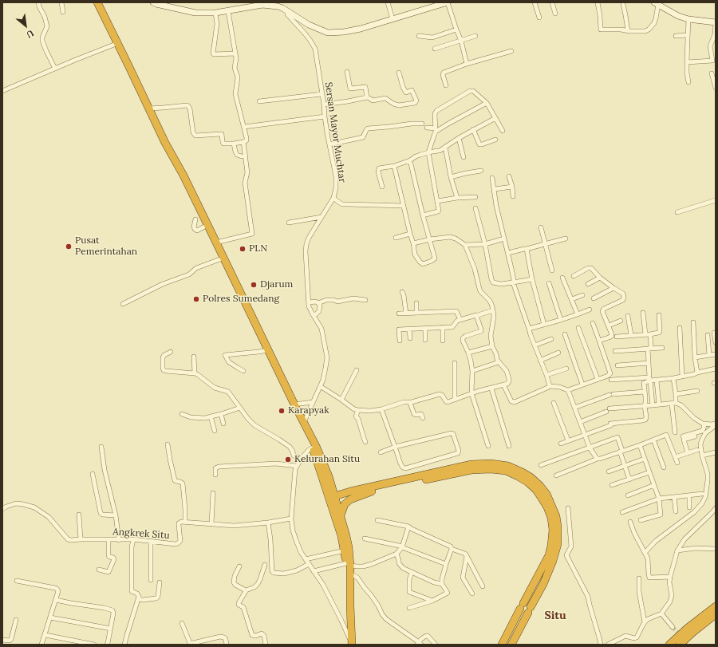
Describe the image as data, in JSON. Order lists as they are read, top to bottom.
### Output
{
  "streets": {
    "street": ["Sersan Mayor Muchtar", "Angkrek Situ"]
  },
  "districts": ["Situ"],
  "places": [
    "Pusat Pemerintahan",
    "PLN",
    "Djarum",
    "Polres Sumedang",
    "Karapyak",
    "Kelurahan Situ"
  ],
  "north": "bottom right"
}
